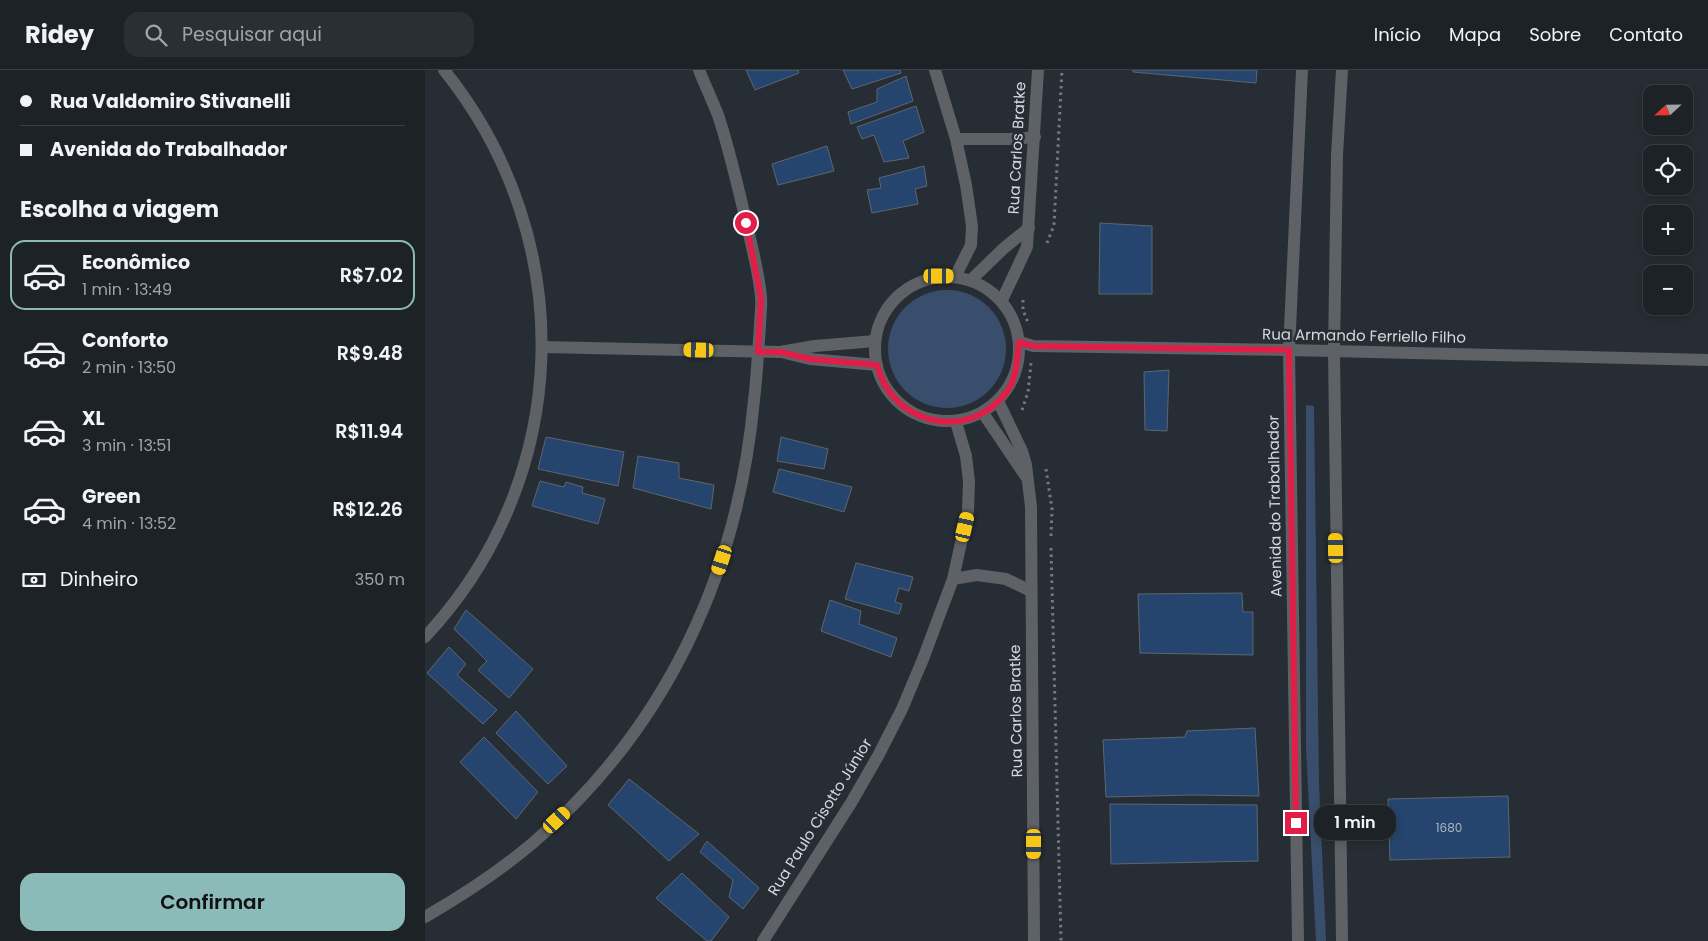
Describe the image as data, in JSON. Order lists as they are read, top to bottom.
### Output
{
  "streets": {
    "street": [
      "Rua Carlos Bratke",
      "Rua Armando Ferriello Filho",
      "Avenida do Trabalhador",
      "Rua Paulo Cisotto Júnior"
    ]
  },
  "crossings": [
    ["Rua Carlos Bratke", "Rua Armando Ferriello Filho"],
    ["Rua Carlos Bratke", "Rua Paulo Cisotto Júnior"],
    ["Rua Armando Ferriello Filho", "Avenida do Trabalhador"],
    ["Rua Armando Ferriello Filho", "Rua Paulo Cisotto Júnior"]
  ],
  "house_numbers": ["1680"],
  "north": "left",
  "page": {
    "header": "Ridey",
    "search": "Pesquisar aqui",
    "nav": [
      "Início",
      "Mapa",
      "Sobre",
      "Contato"
    ],
    "banner": ["Rua Valdomiro Stivanelli", "Avenida do Trabalhador"],
    "map_buttons": ["+", "−"],
    "heading": "Escolha a viagem",
    "list": [
      {
        "name": "Econômico",
        "note": "1 min · 13:49",
        "value": "R$7.02"
      },
      {
        "name": "Conforto",
        "note": "2 min · 13:50",
        "value": "R$9.48"
      },
      {
        "name": "XL",
        "note": "3 min · 13:51",
        "value": "R$11.94"
      },
      {
        "name": "Green",
        "note": "4 min · 13:52",
        "value": "R$12.26"
      }
    ],
    "pay": ["Dinheiro", "350 m"],
    "bubble": "1 min",
    "buttons": "Confirmar"
  }
}
